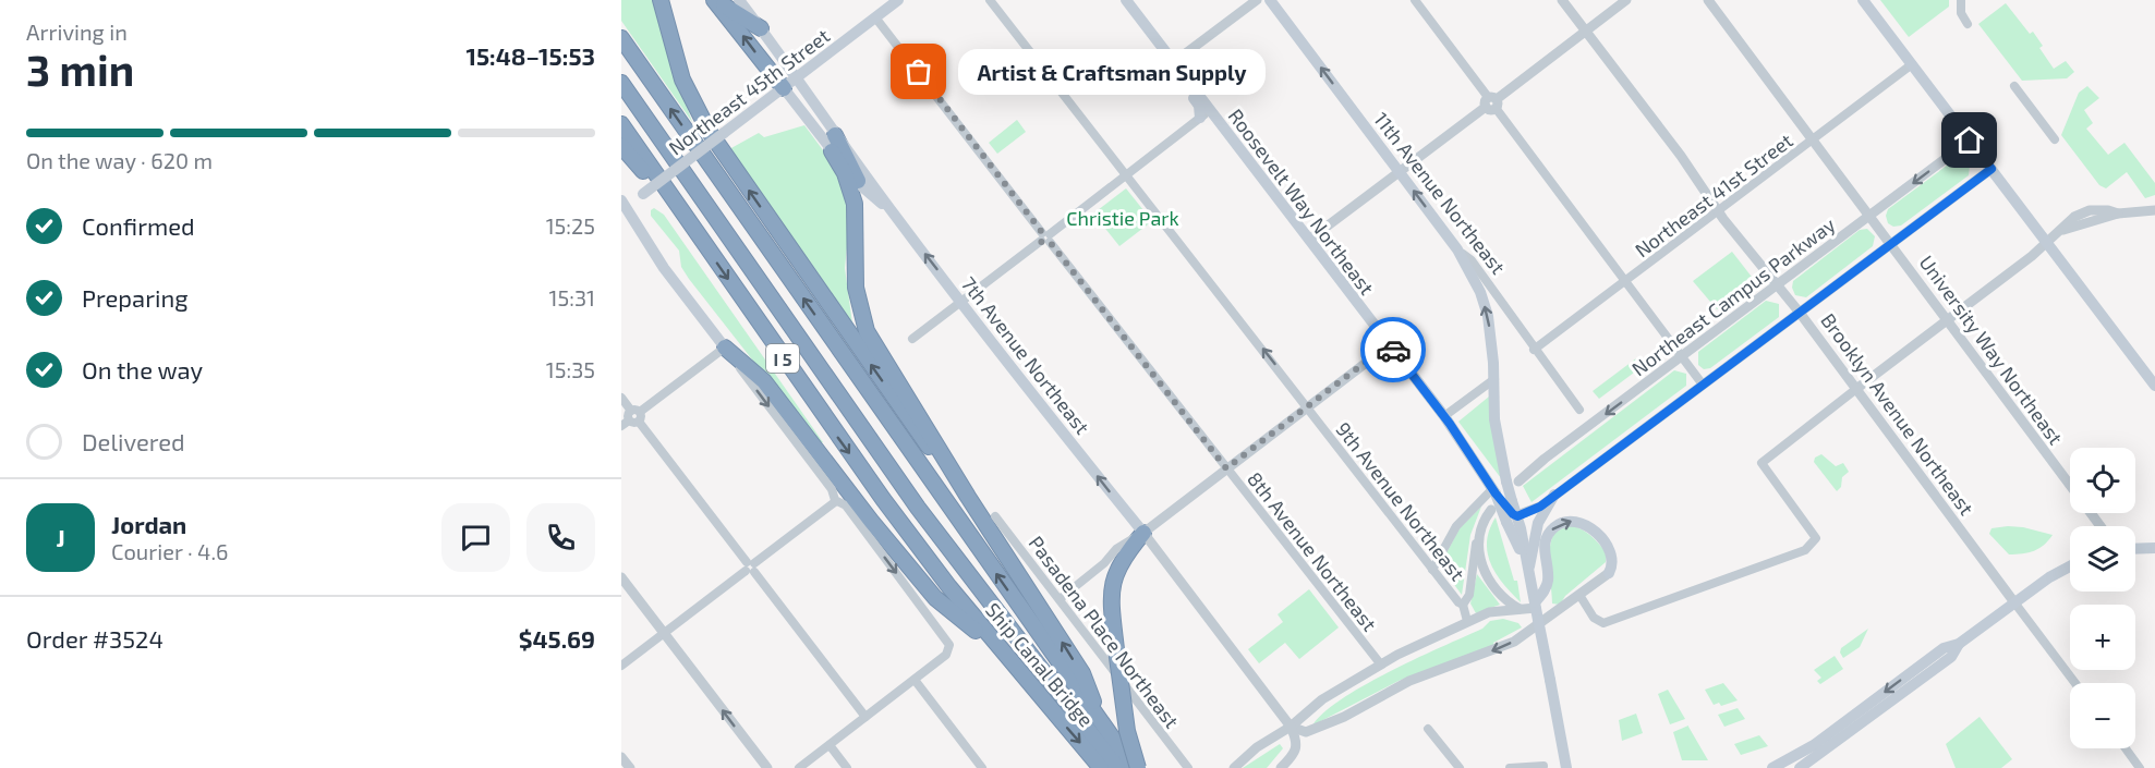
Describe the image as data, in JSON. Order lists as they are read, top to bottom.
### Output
{
  "streets": {
    "highway": ["I 5", "Ship Canal Bridge"],
    "main road": [
      "Northeast 45th Street",
      "11th Avenue Northeast",
      "Roosevelt Way Northeast",
      "7th Avenue Northeast"
    ],
    "street": [
      "Northeast 41st Street",
      "Northeast Campus Parkway",
      "University Way Northeast",
      "Brooklyn Avenue Northeast",
      "9th Avenue Northeast",
      "8th Avenue Northeast",
      "Pasadena Place Northeast"
    ]
  },
  "crossings": [
    ["Northeast 45th Street", "7th Avenue Northeast"],
    ["Northeast 45th Street", "8th Avenue Northeast"],
    ["11th Avenue Northeast", "Northeast 41st Street"],
    ["Northeast 41st Street", "University Way Northeast"],
    ["Northeast 41st Street", "Brooklyn Avenue Northeast"],
    ["Northeast Campus Parkway", "University Way Northeast"],
    ["Northeast Campus Parkway", "Brooklyn Avenue Northeast"],
    ["I 5", "Ship Canal Bridge"]
  ],
  "one_way": ["11th Avenue Northeast", "7th Avenue Northeast", "9th Avenue Northeast"],
  "parks": ["Christie Park"],
  "places": ["Artist & Craftsman Supply"],
  "page": {
    "heading": ["3 min", "Arriving in", "15:48–15:53"],
    "panel": [
      "Jordan",
      "Courier · 4.6",
      "Order #3524",
      "$45.69"
    ],
    "bubble": "Artist & Craftsman Supply",
    "bar": "On the way · 620 m",
    "list": [
      ["Confirmed", "15:25"],
      ["Preparing", "15:31"],
      ["On the way", "15:35"],
      "Delivered"
    ],
    "map_buttons": ["+", "−"],
    "round": "J"
  }
}
